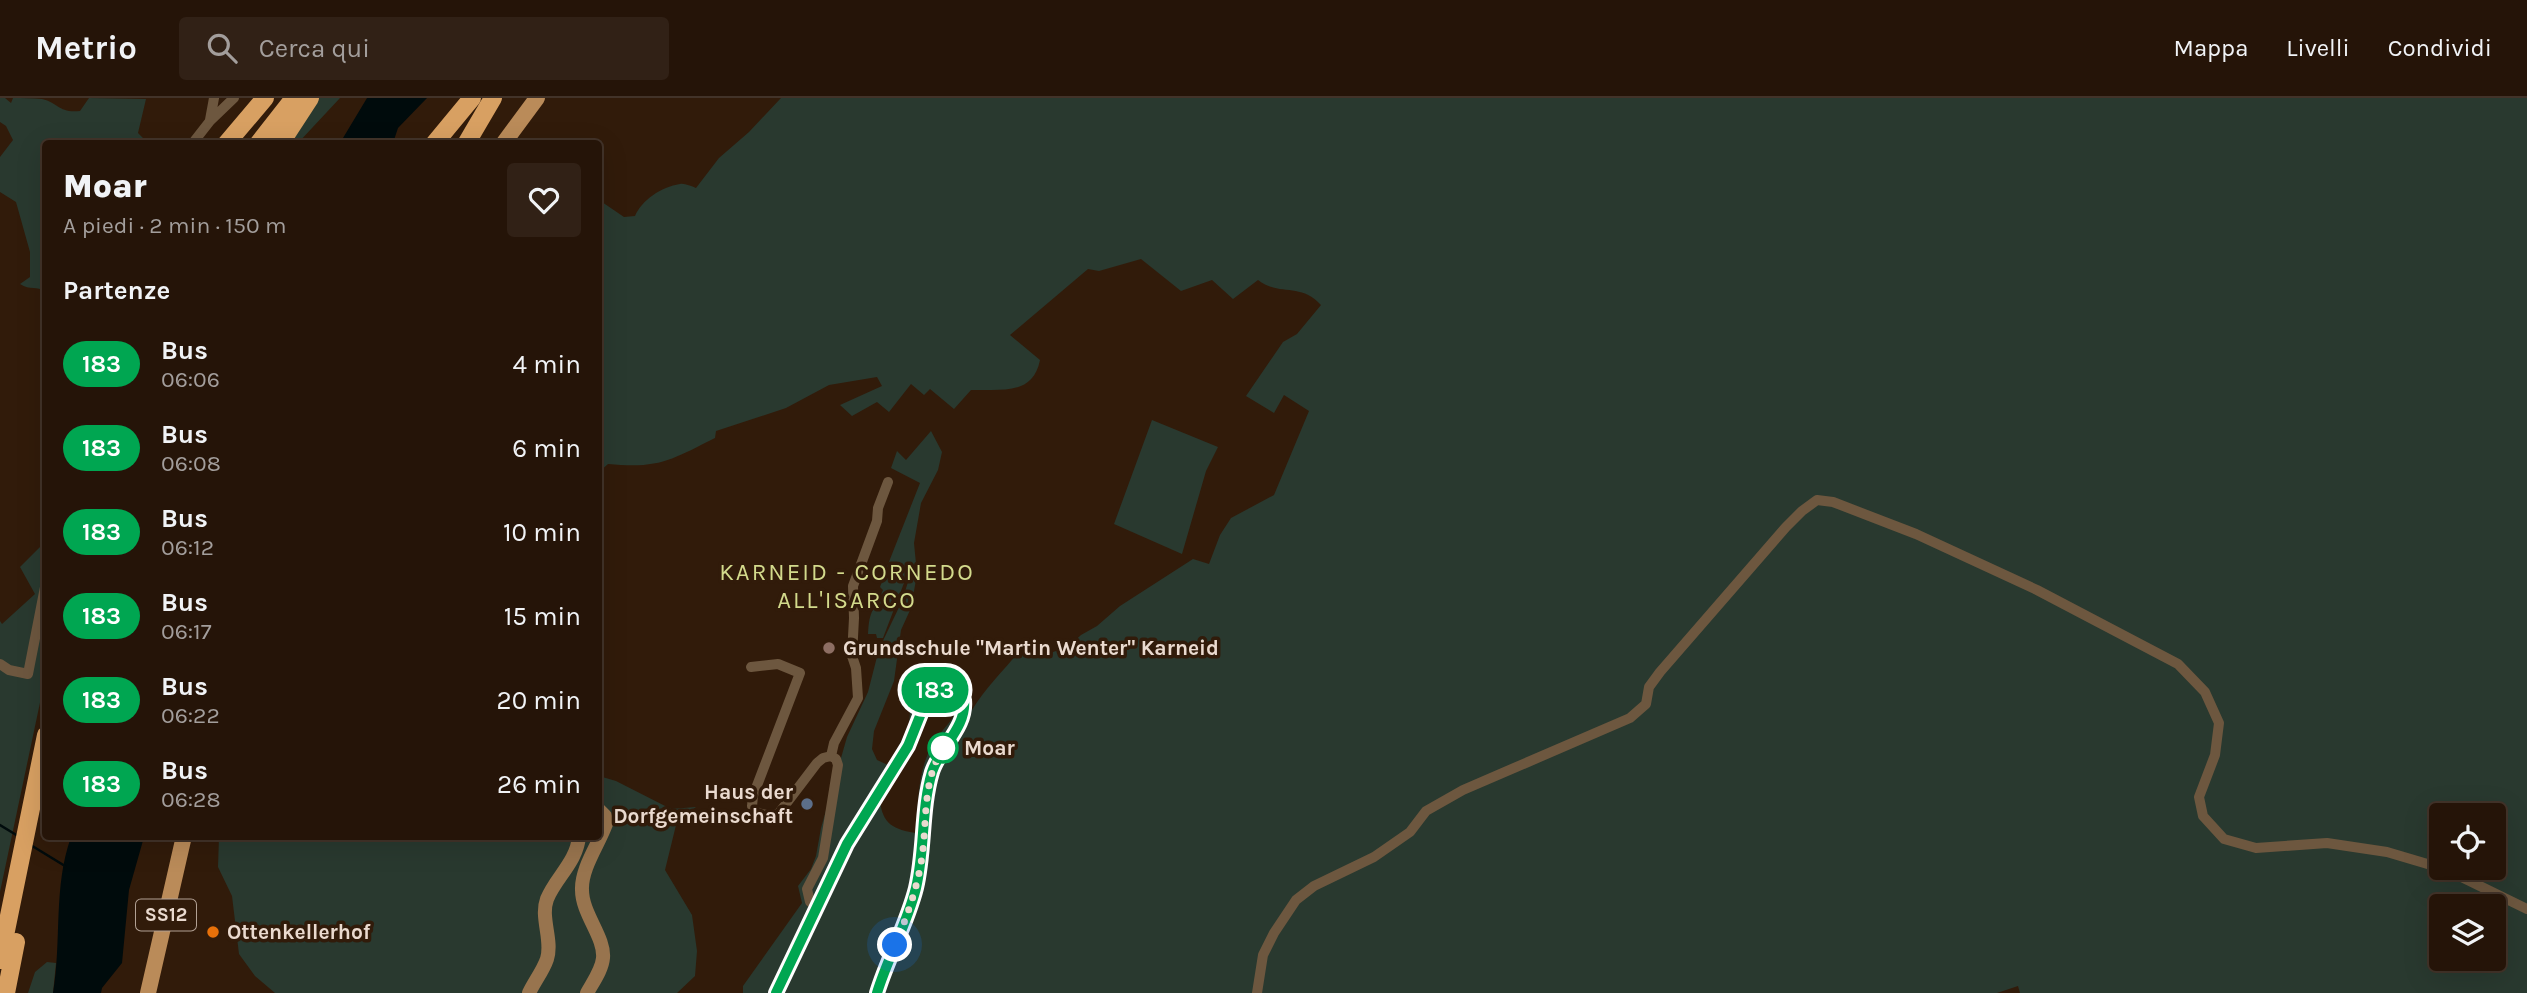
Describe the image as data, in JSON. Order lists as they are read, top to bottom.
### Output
{
  "streets": {
    "main road": ["SS12"]
  },
  "districts": ["KARNEID - CORNEDO ALL'ISARCO"],
  "places": [
    "Grundschule \"Martin Wenter\" Karneid",
    "Moar",
    "Haus der Dorfgemeinschaft",
    "Ottenkellerhof"
  ],
  "lines": ["bus line 183"],
  "page": {
    "header": "Metrio",
    "search": "Cerca qui",
    "nav": ["Mappa", "Livelli", "Condividi"],
    "on_map": "183",
    "heading": [
      ["Moar", "A piedi · 2 min · 150 m"],
      "Partenze"
    ],
    "list": [
      {
        "mark": "183",
        "name": "Bus",
        "note": "06:06",
        "value": "4 min"
      },
      {
        "mark": "183",
        "name": "Bus",
        "note": "06:08",
        "value": "6 min"
      },
      {
        "mark": "183",
        "name": "Bus",
        "note": "06:12",
        "value": "10 min"
      },
      {
        "mark": "183",
        "name": "Bus",
        "note": "06:17",
        "value": "15 min"
      },
      {
        "mark": "183",
        "name": "Bus",
        "note": "06:22",
        "value": "20 min"
      },
      {
        "mark": "183",
        "name": "Bus",
        "note": "06:28",
        "value": "26 min"
      }
    ]
  }
}
